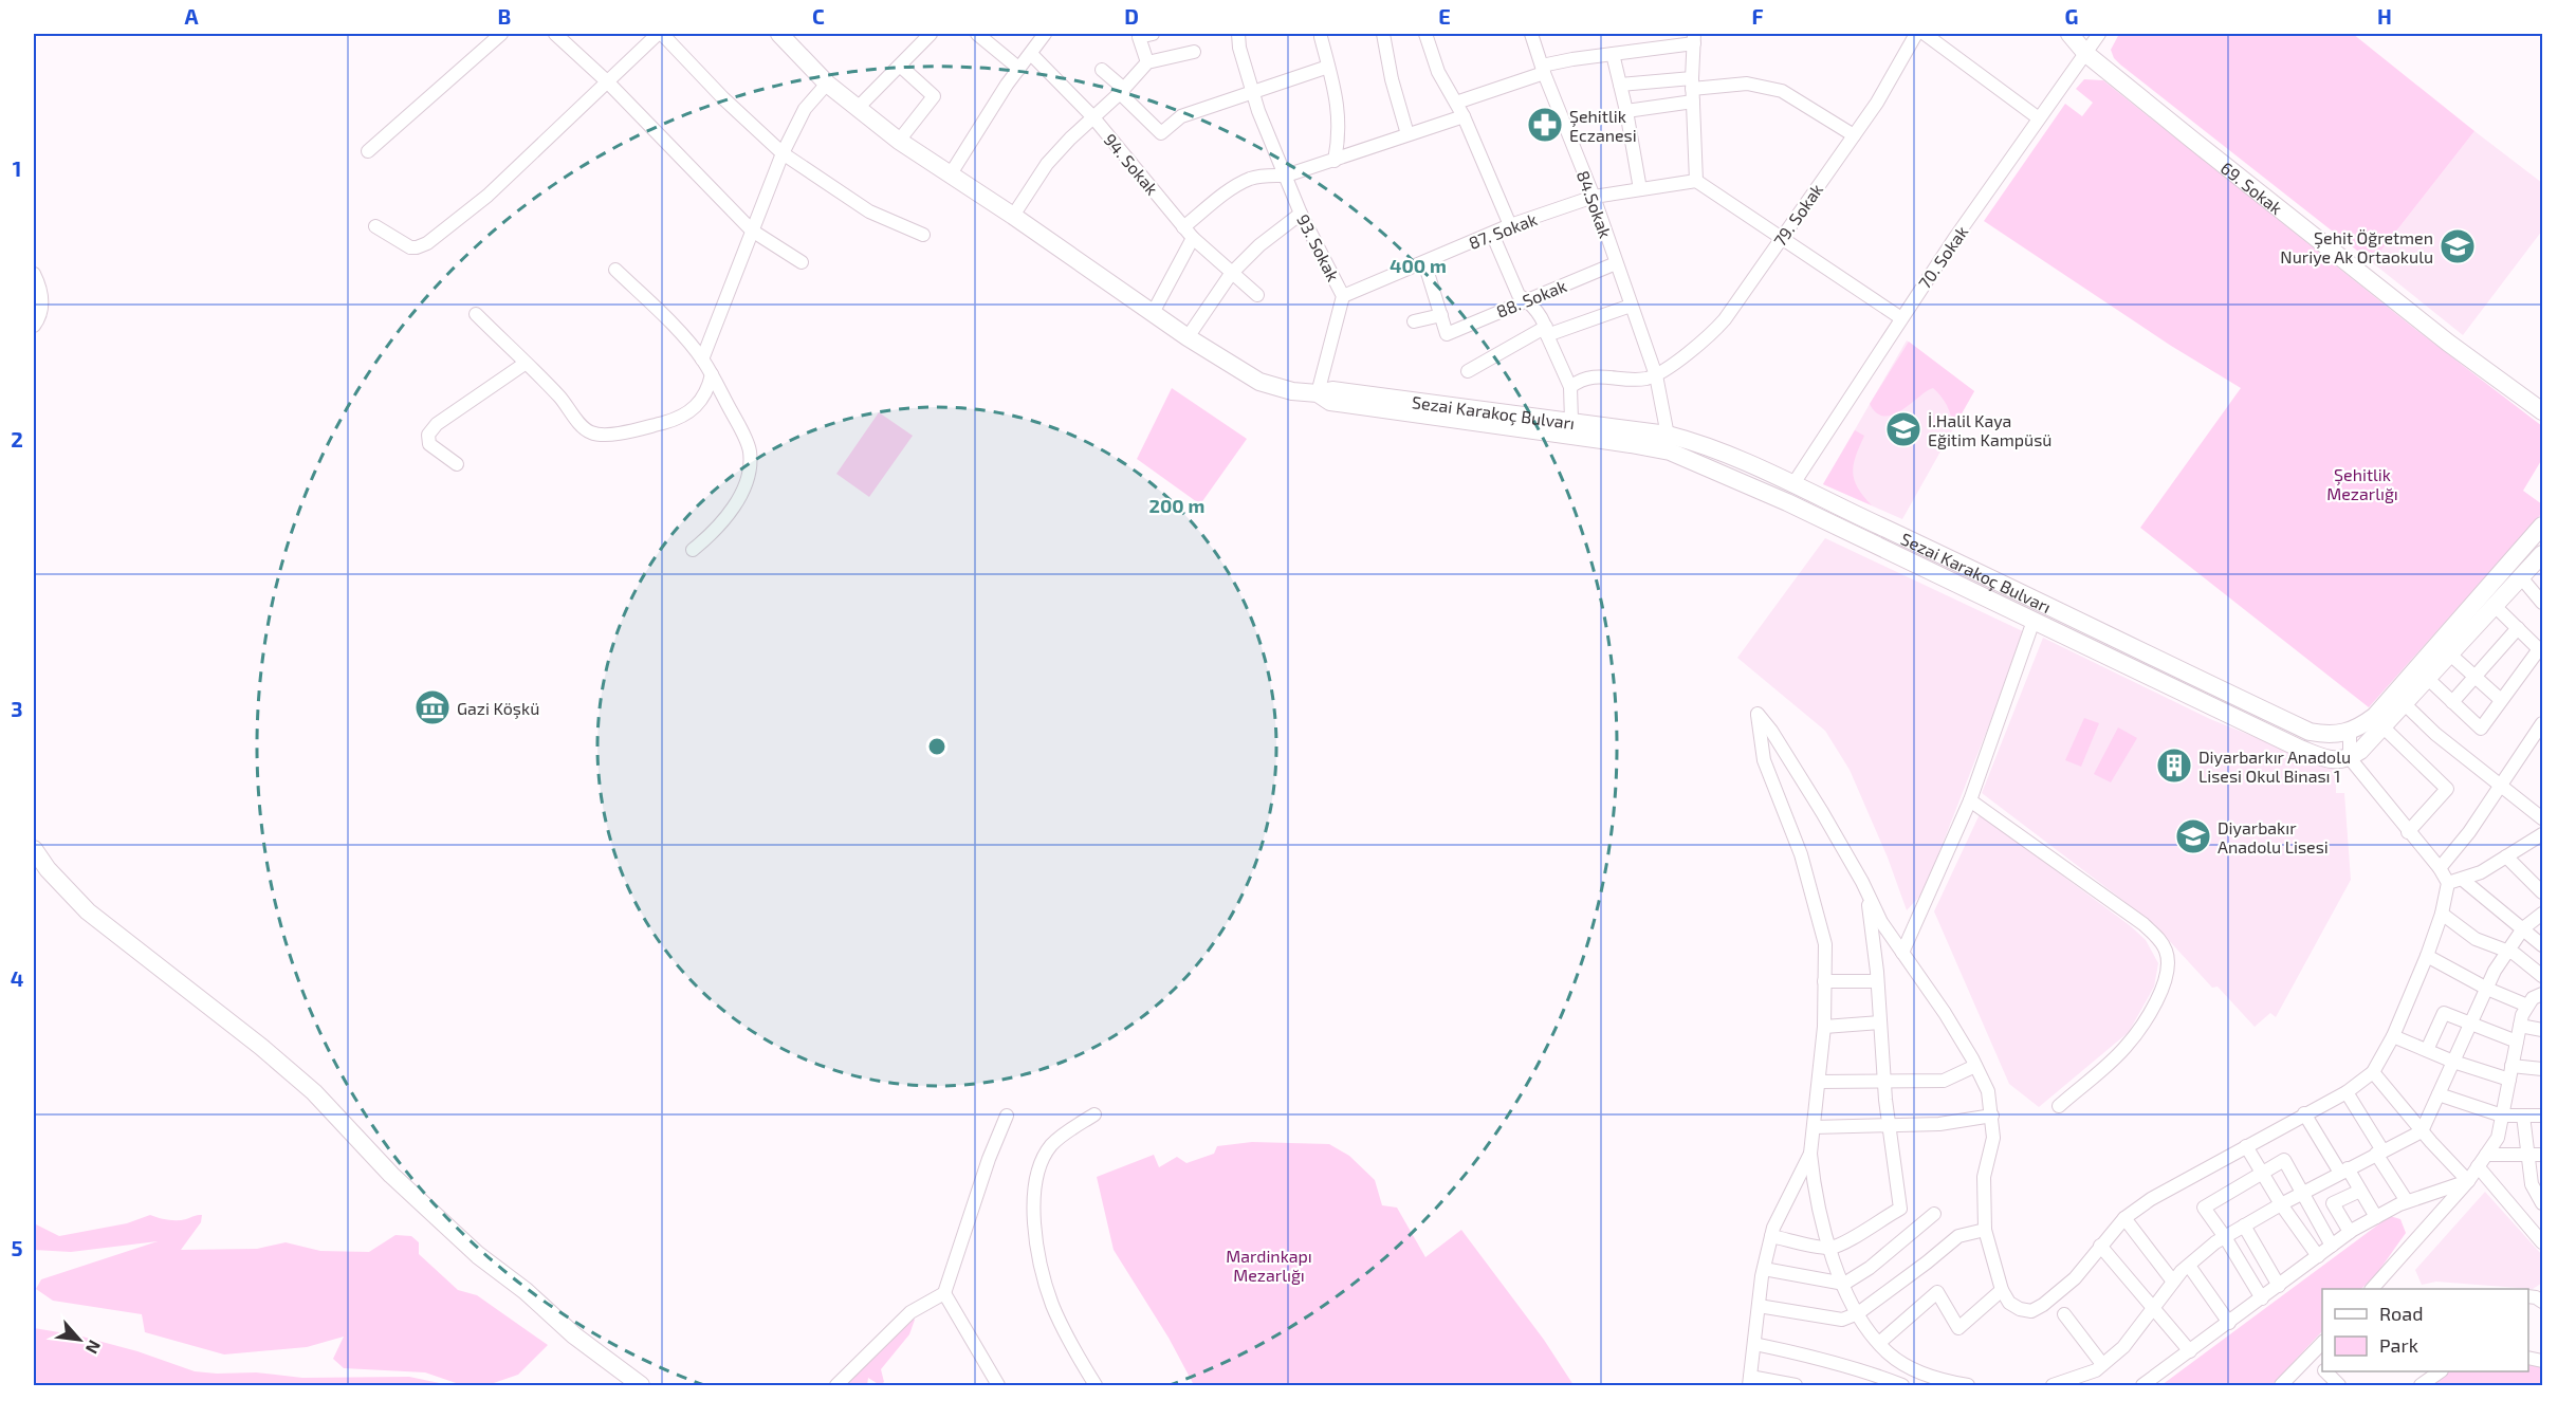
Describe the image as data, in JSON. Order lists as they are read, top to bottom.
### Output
{
  "streets": {
    "street": [
      "94. Sokak",
      "69. Sokak",
      "84.Sokak",
      "79. Sokak",
      "87. Sokak",
      "93. Sokak",
      "70. Sokak",
      "88. Sokak",
      "Sezai Karakoç Bulvarı"
    ]
  },
  "crossings": [
    ["69. Sokak", "70. Sokak"],
    ["84.Sokak", "79. Sokak"],
    ["84.Sokak", "87. Sokak"],
    ["84.Sokak", "88. Sokak"],
    ["84.Sokak", "Sezai Karakoç Bulvarı"],
    ["87. Sokak", "93. Sokak"],
    ["93. Sokak", "Sezai Karakoç Bulvarı"],
    ["70. Sokak", "Sezai Karakoç Bulvarı"]
  ],
  "parks": ["Şehitlik Mezarlığı", "Mardinkapı Mezarlığı"],
  "places": {
    "pharmacy": ["Şehitlik Eczanesi"],
    "school or university": ["Şehit Öğretmen Nuriye Ak Ortaokulu", "İ.Halil Kaya Eğitim Kampüsü", "Diyarbakır Anadolu Lisesi"],
    "museum": ["Gazi Köşkü"],
    "building": ["Diyarbarkır Anadolu Lisesi Okul Binası 1"]
  },
  "legend": ["Road", "Park"],
  "north": "bottom right",
  "grid": {
    "columns": [
      "A",
      "B",
      "C",
      "D",
      "E",
      "F",
      "G",
      "H"
    ],
    "rows": [
      "1",
      "2",
      "3",
      "4",
      "5"
    ]
  },
  "rings": ["400 m", "200 m"]
}
